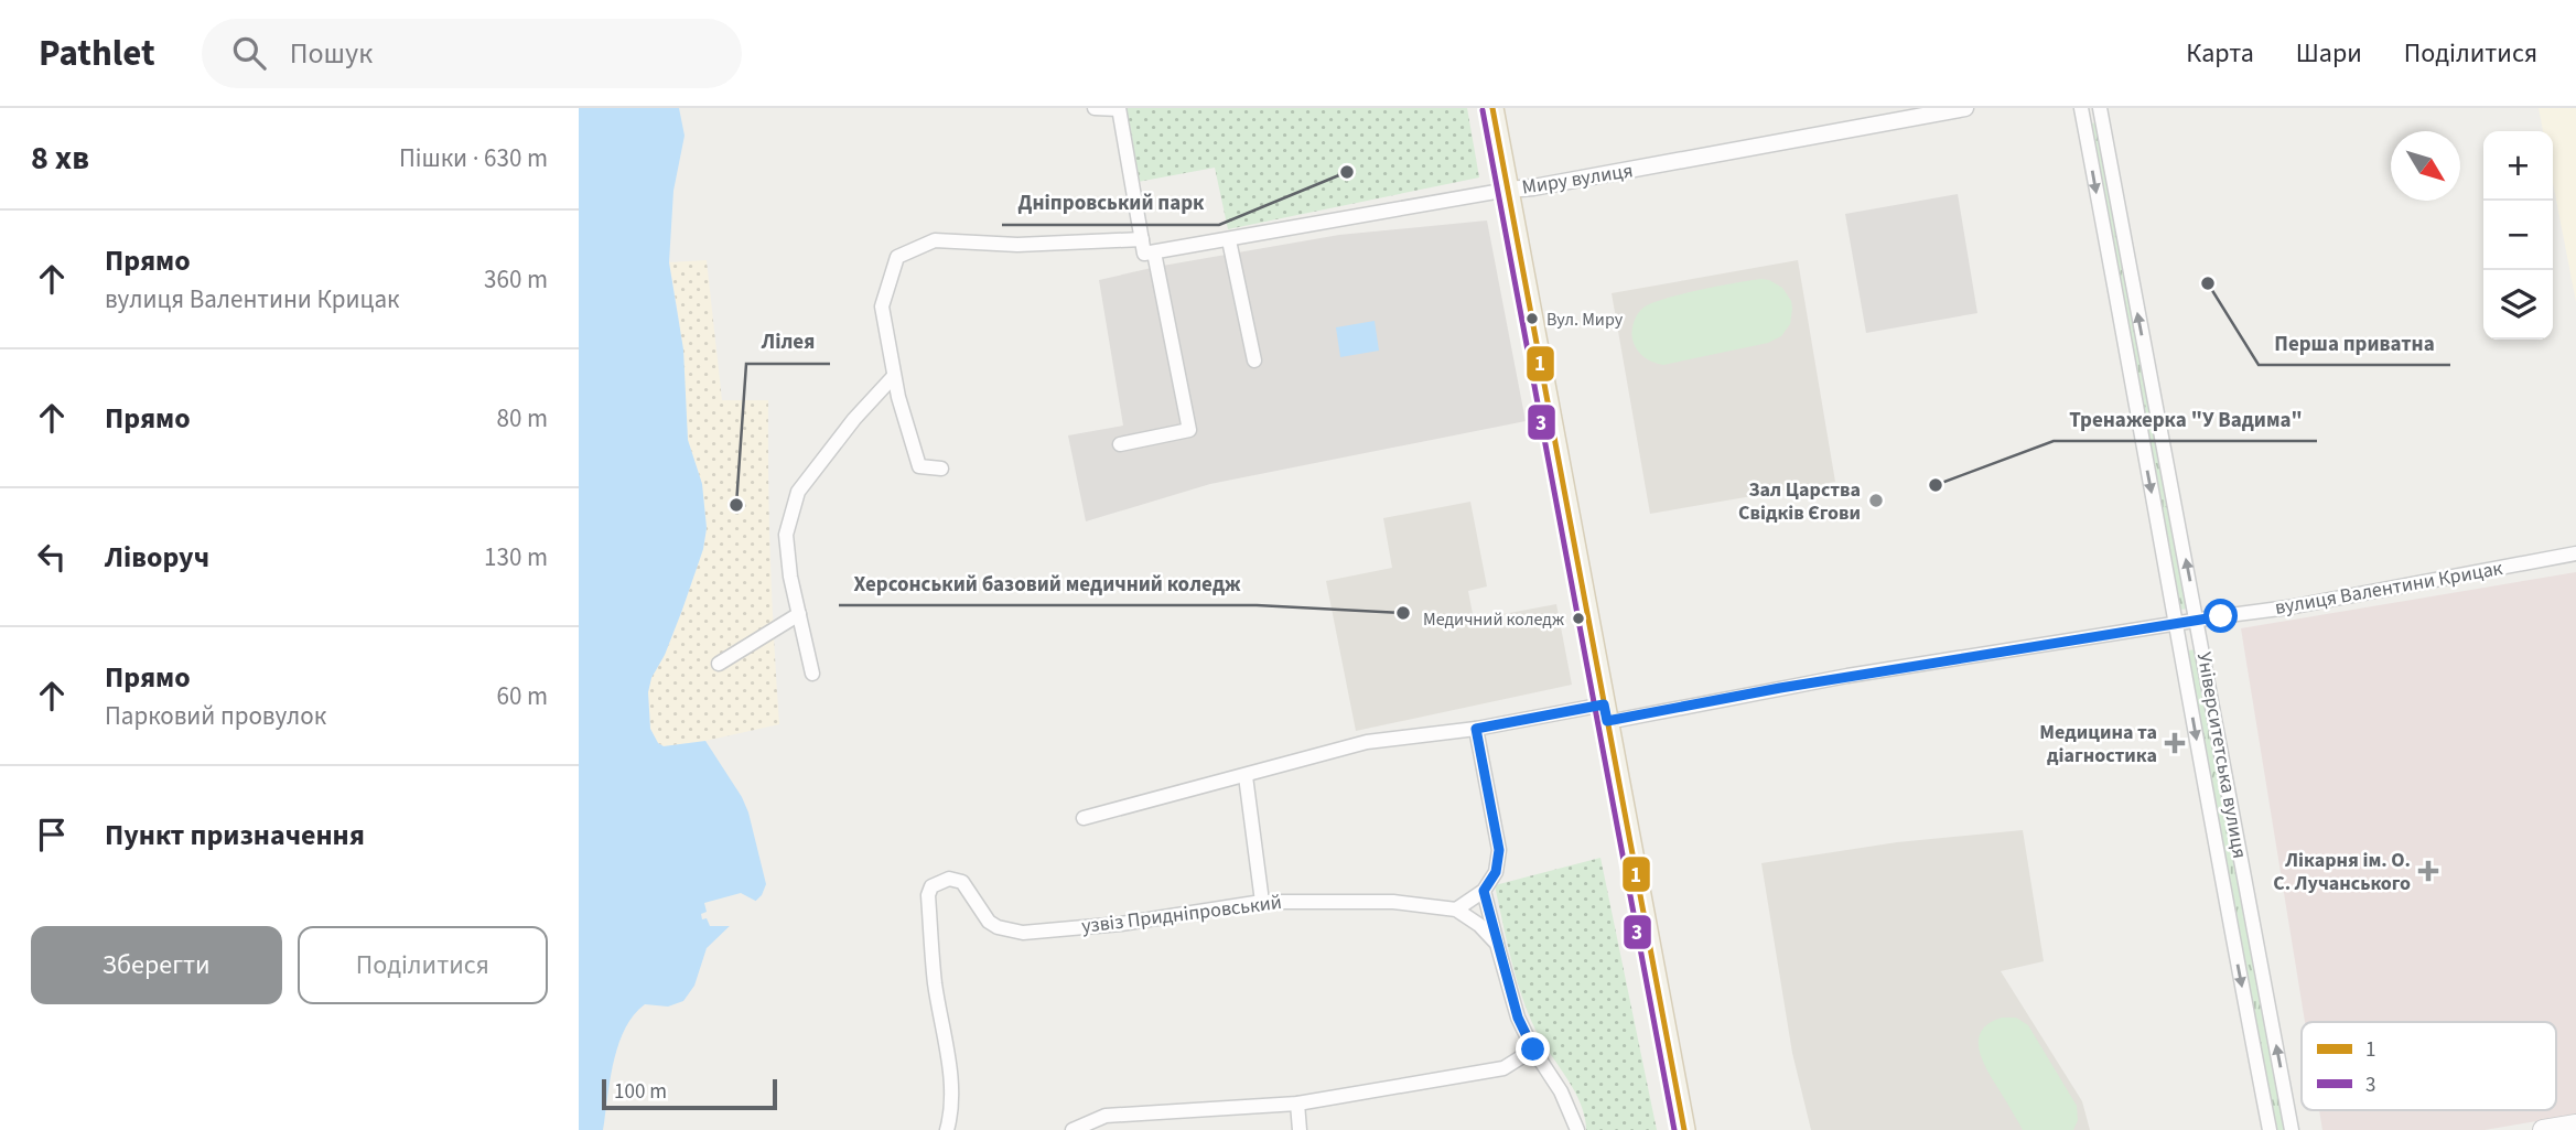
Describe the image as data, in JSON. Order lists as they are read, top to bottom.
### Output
{
  "streets": {
    "street": [
      "Миру вулиця",
      "вулиця Валентини Крицак",
      "Університетська вулиця",
      "узвіз Придніпровський"
    ]
  },
  "crossings": [
    ["вулиця Валентини Крицак", "Університетська вулиця"]
  ],
  "places": {
    "other": [
      "Дніпровський парк",
      "Перша приватна",
      "Вул. Миру",
      "Тренажерка \"У Вадима\"",
      "Зал Царства Свідків Єгови",
      "Лілея",
      "Херсонський базовий медичний коледж",
      "Медичний коледж"
    ],
    "health": ["Медицина та діагностика", "Лікарня ім. О. С. Лучанського"]
  },
  "lines": ["transit line 1", "transit line 3"],
  "legend": ["1", "3"],
  "scale_bar": "100 m",
  "north": "bottom right",
  "page": {
    "header": "Pathlet",
    "search": "Пошук",
    "nav": ["Карта", "Шари", "Поділитися"],
    "heading": ["8 хв", "Пішки · 630 m"],
    "map_buttons": ["+", "−"],
    "list": [
      ["Прямо", "вулиця Валентини Крицак", "360 m"],
      ["Прямо", "80 m"],
      ["Ліворуч", "130 m"],
      ["Прямо", "Парковий провулок", "60 m"],
      "Пункт призначення"
    ],
    "buttons": ["Зберегти", "Поділитися"],
    "scale": "100 m"
  }
}
